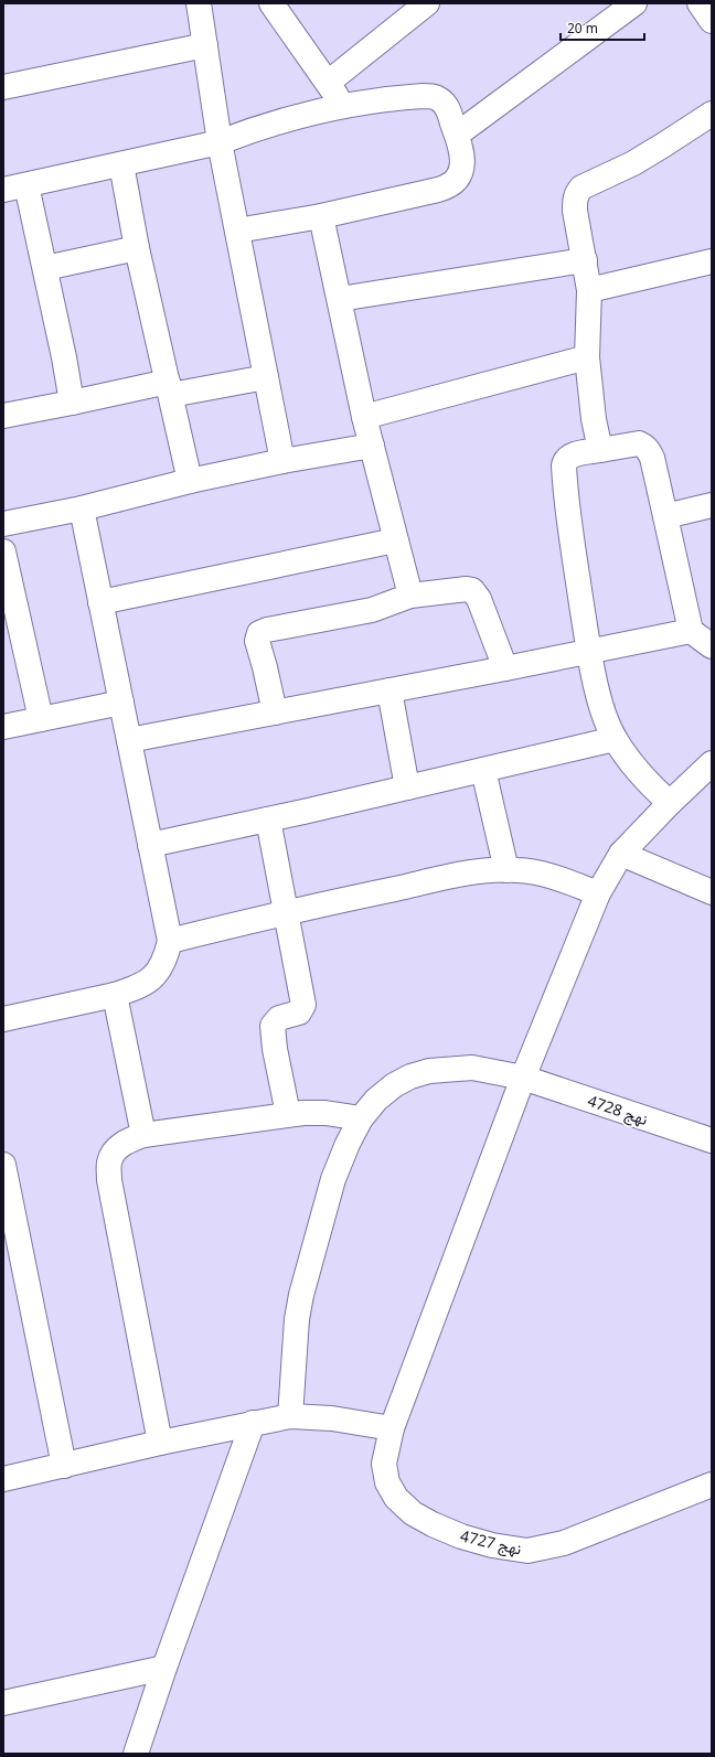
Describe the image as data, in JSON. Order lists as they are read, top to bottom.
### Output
{
  "streets": {
    "street": ["نهج 4728", "نهج 4727"]
  },
  "crossings": [
    ["نهج 4728", "نهج 4727"]
  ],
  "scale_bar": "20 m"
}
